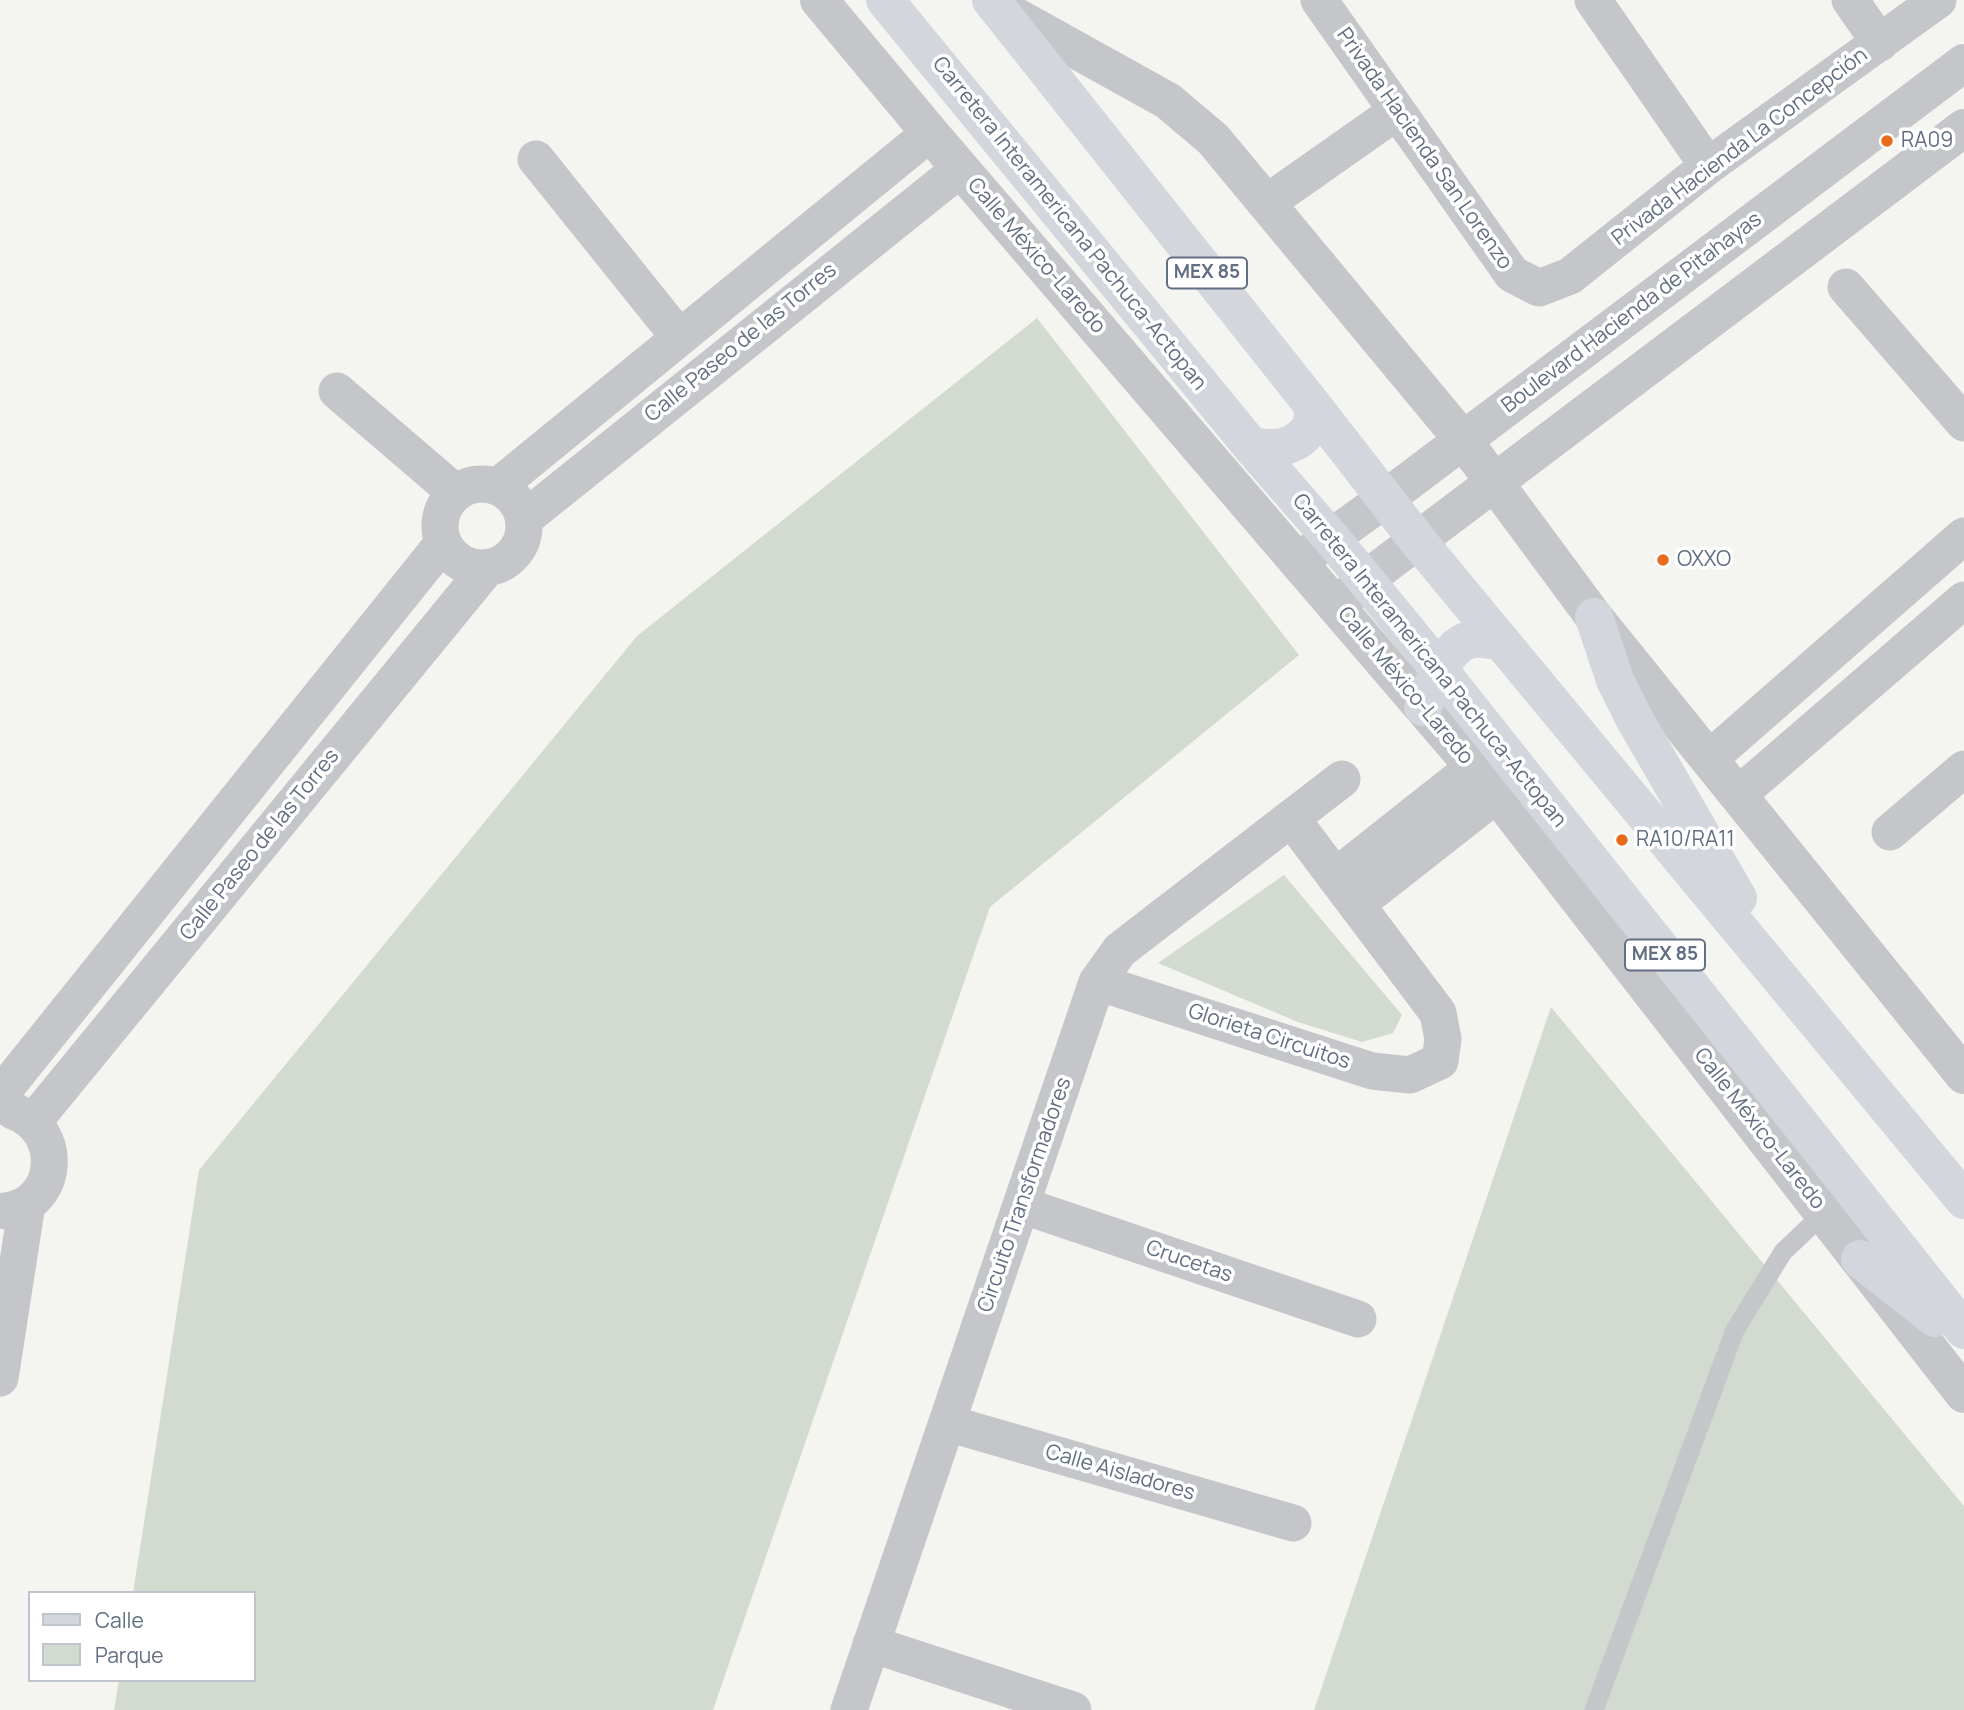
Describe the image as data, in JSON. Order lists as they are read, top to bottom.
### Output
{
  "streets": {
    "main road": ["Carretera Interamericana Pachuca-Actopan", "MEX 85"],
    "street": [
      "Privada Hacienda La Concepción",
      "Privada Hacienda San Lorenzo",
      "Calle México-Laredo",
      "Boulevard Hacienda de Pitahayas",
      "Calle Paseo de las Torres",
      "Glorieta Circuitos",
      "Circuito Transformadores",
      "Crucetas",
      "Calle Aisladores"
    ]
  },
  "crossings": [
    ["Privada Hacienda La Concepción", "Privada Hacienda San Lorenzo"],
    ["Carretera Interamericana Pachuca-Actopan", "Boulevard Hacienda de Pitahayas"],
    ["Calle México-Laredo", "Boulevard Hacienda de Pitahayas"],
    ["Calle México-Laredo", "Calle Paseo de las Torres"],
    ["MEX 85", "Boulevard Hacienda de Pitahayas"],
    ["Glorieta Circuitos", "Circuito Transformadores"],
    ["Circuito Transformadores", "Crucetas"],
    ["Circuito Transformadores", "Calle Aisladores"]
  ],
  "places": ["RA09", "OXXO", "RA10/RA11"],
  "legend": ["Calle", "Parque"]
}
